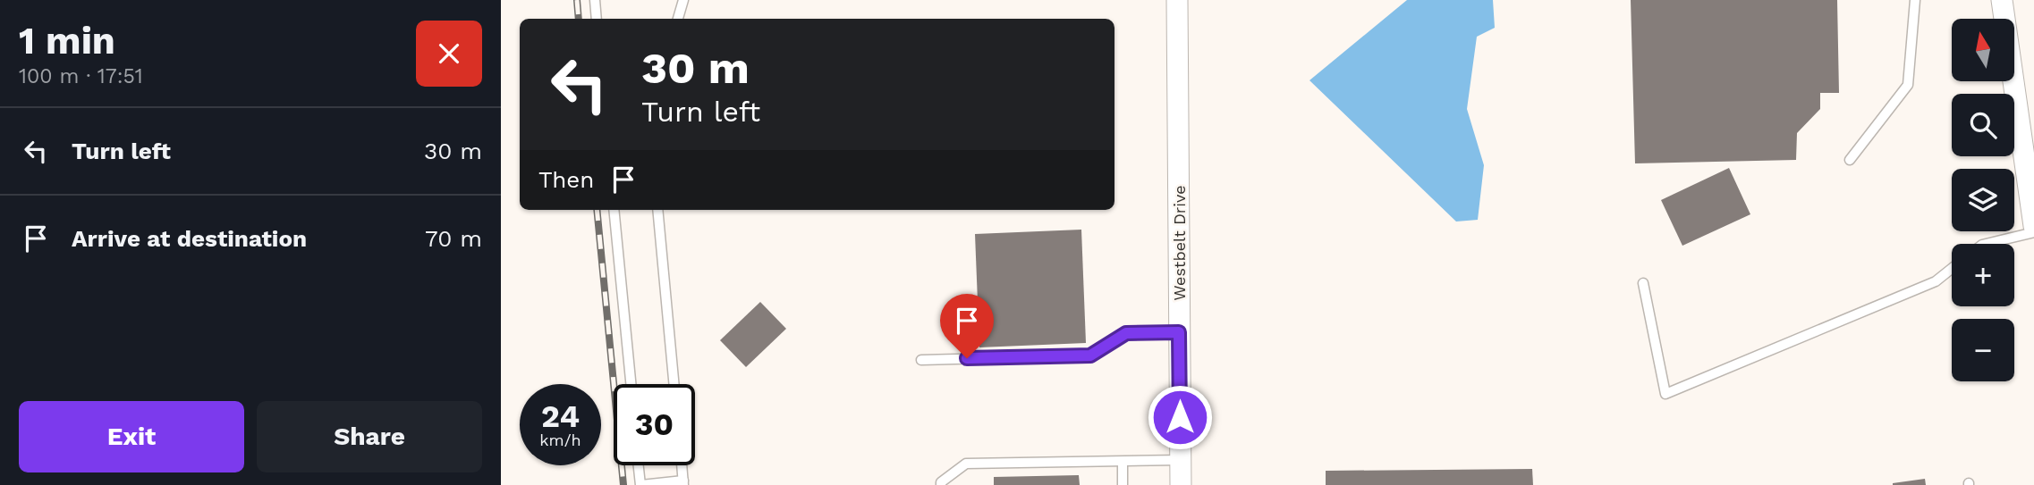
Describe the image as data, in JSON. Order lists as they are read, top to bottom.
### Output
{
  "streets": {
    "street": ["Westbelt Drive"]
  },
  "north": "top",
  "page": {
    "heading": ["1 min", "100 m · 17:51"],
    "map_buttons": ["+", "−"],
    "turn": ["30 m", "Turn left"],
    "list": [
      {
        "name": "Turn left",
        "value": "30 m"
      },
      {
        "name": "Arrive at destination",
        "value": "70 m"
      }
    ],
    "then": "Then",
    "speed": "24 km/h",
    "limit": "30",
    "buttons": ["Exit", "Share"]
  }
}
